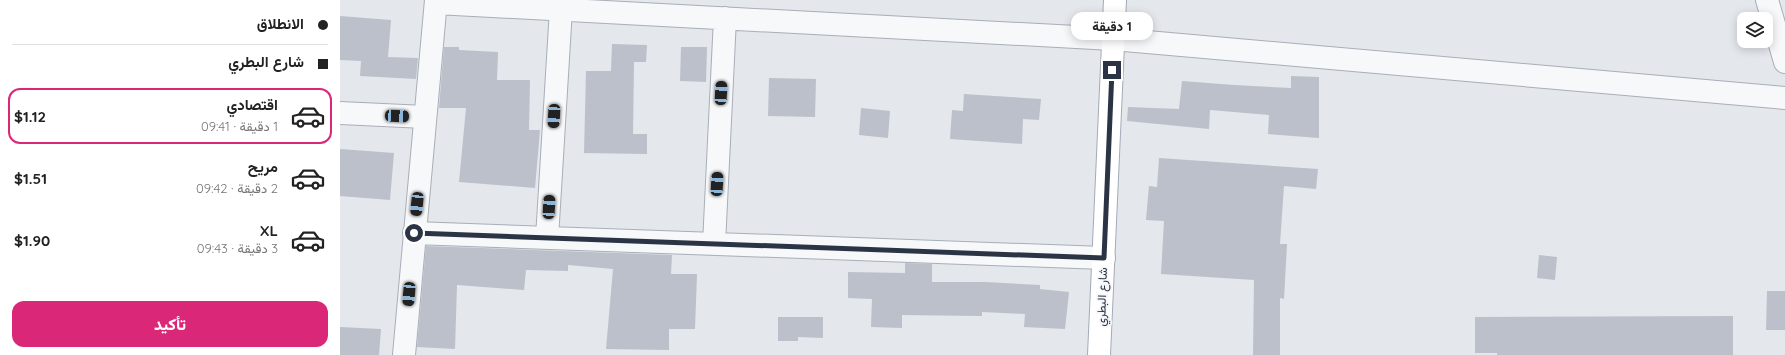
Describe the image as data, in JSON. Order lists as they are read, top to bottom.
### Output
{
  "streets": {
    "main road": ["شارع البطري"]
  },
  "page": {
    "banner": ["الانطلاق", "شارع البطري"],
    "bubble": "1 دقيقة",
    "list": [
      {
        "name": "اقتصادي",
        "note": "1 دقيقة · 09:41",
        "value": "$1.12"
      },
      {
        "name": "مريح",
        "note": "2 دقيقة · 09:42",
        "value": "$1.51"
      },
      {
        "name": "XL",
        "note": "3 دقيقة · 09:43",
        "value": "$1.90"
      }
    ],
    "buttons": "تأكيد"
  }
}
